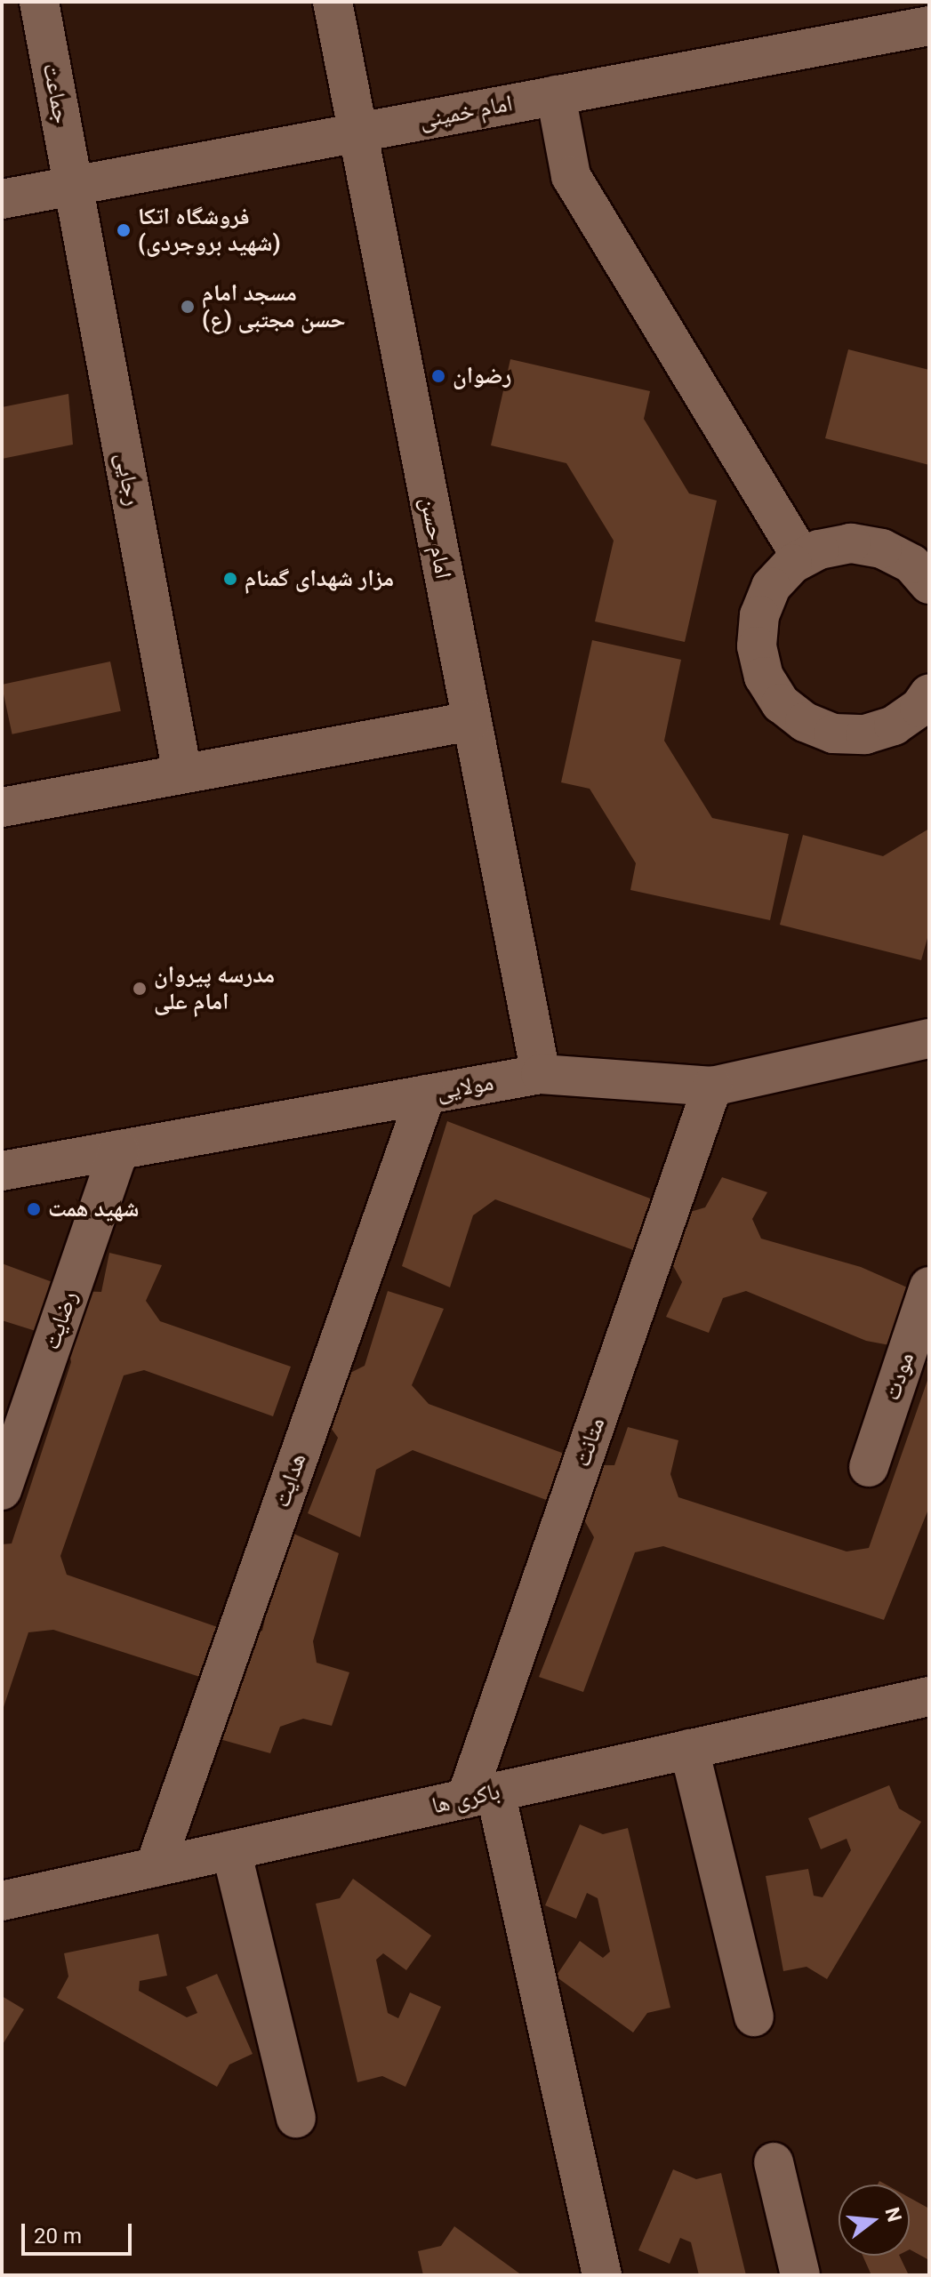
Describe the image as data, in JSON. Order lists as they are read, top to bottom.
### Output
{
  "streets": {
    "street": [
      "جماعت",
      "امام خمینی",
      "رجایی",
      "امام حسن",
      "مولايی",
      "رضایت",
      "مودت",
      "متانت",
      "هدایت",
      "باکری ها"
    ]
  },
  "crossings": [
    ["جماعت", "امام خمینی"],
    ["جماعت", "رجایی"],
    ["امام خمینی", "رجایی"],
    ["امام خمینی", "امام حسن"],
    ["امام حسن", "مولايی"],
    ["مولايی", "رضایت"],
    ["مولايی", "متانت"],
    ["مولايی", "هدایت"],
    ["متانت", "باکری ها"],
    ["هدایت", "باکری ها"]
  ],
  "places": [
    "فروشگاه اتکا (شهید بروجردی)",
    "مسجد امام حسن مجتبی (ع)",
    "رضوان",
    "مزار شهدای گمنام",
    "مدرسه پیروان امام علی",
    "شهید همت"
  ],
  "scale_bar": "20 m",
  "north": "right"
}
